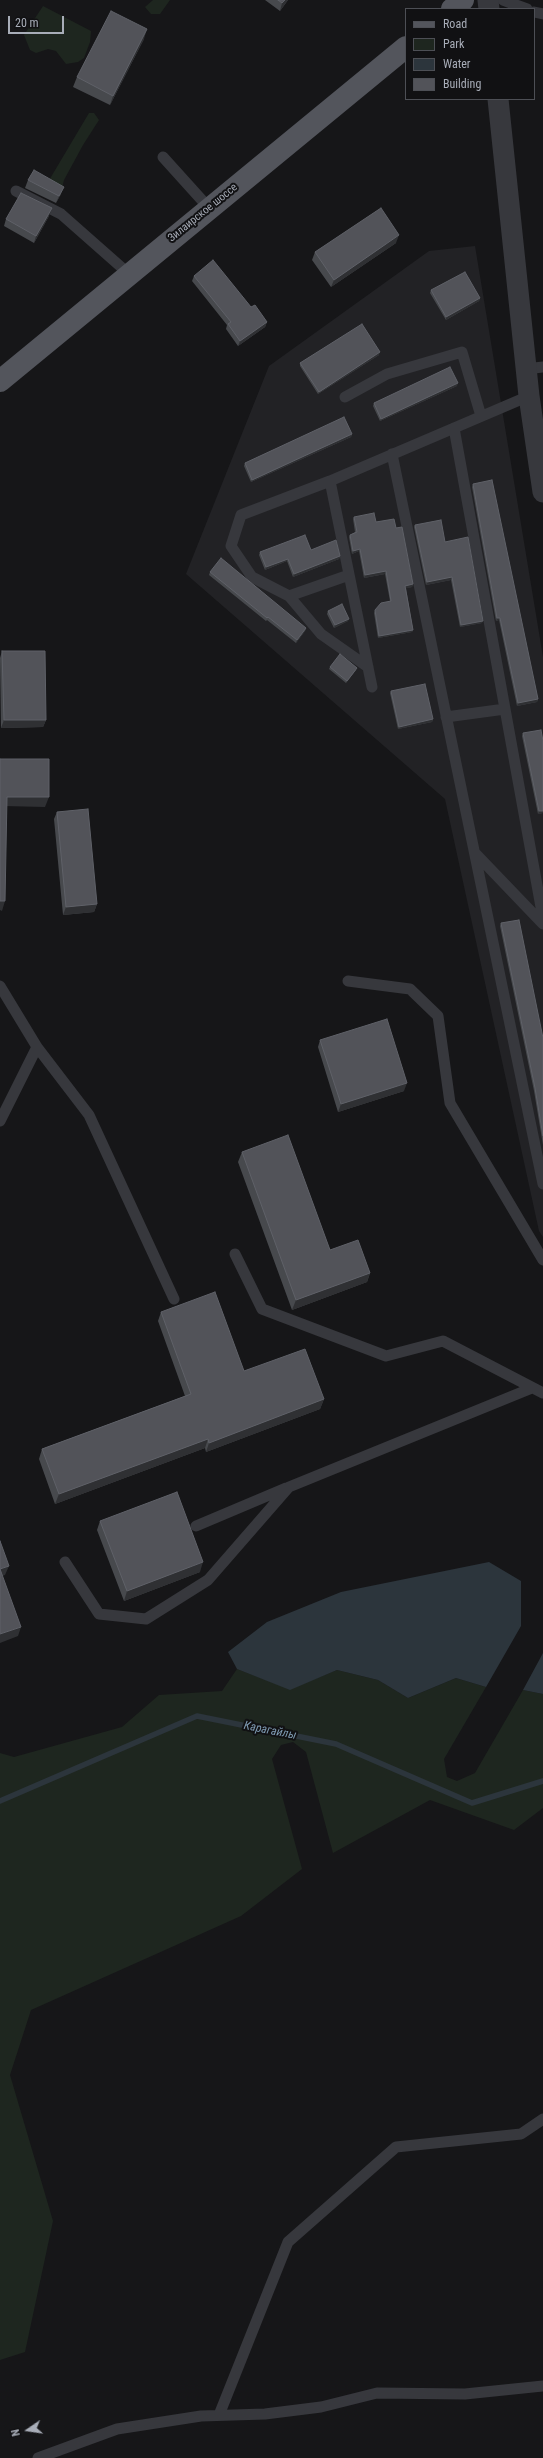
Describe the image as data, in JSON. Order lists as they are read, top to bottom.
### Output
{
  "streets": {
    "main road": ["Зилаирское шоссе"]
  },
  "water": ["Карагайлы"],
  "legend": [
    "Road",
    "Park",
    "Water",
    "Building"
  ],
  "scale_bar": "20 m",
  "north": "left"
}
